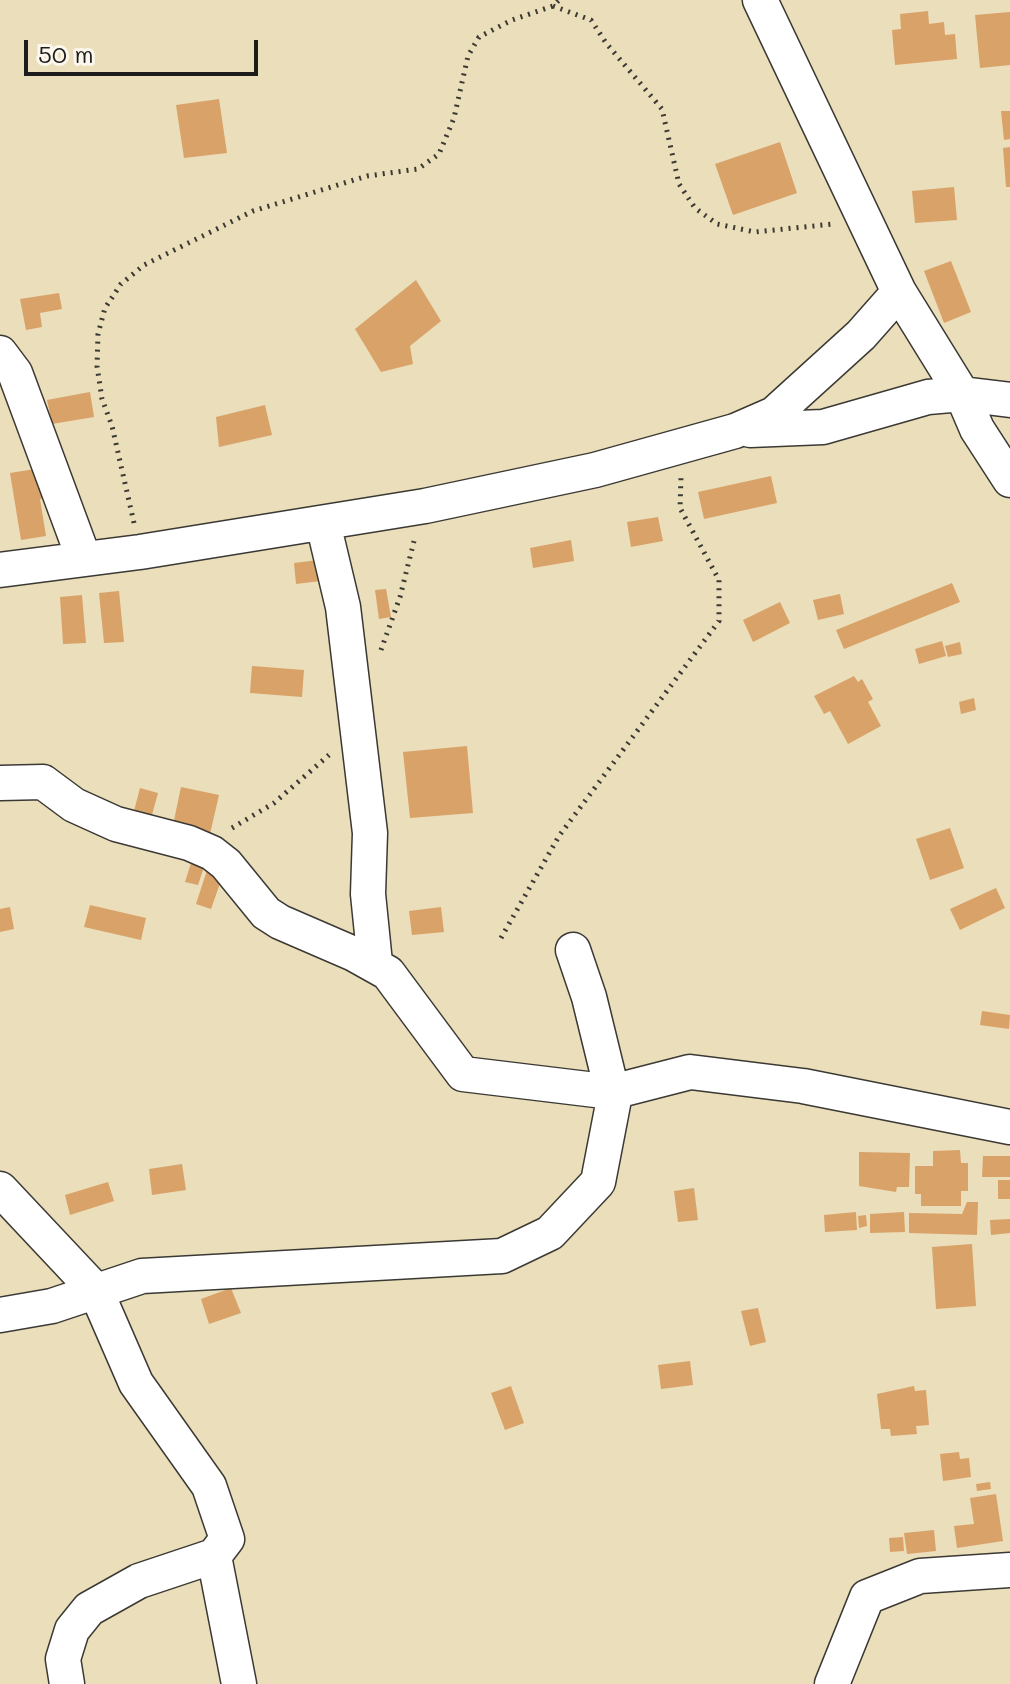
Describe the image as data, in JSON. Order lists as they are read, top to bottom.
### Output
{
  "scale_bar": "50 m"
}
